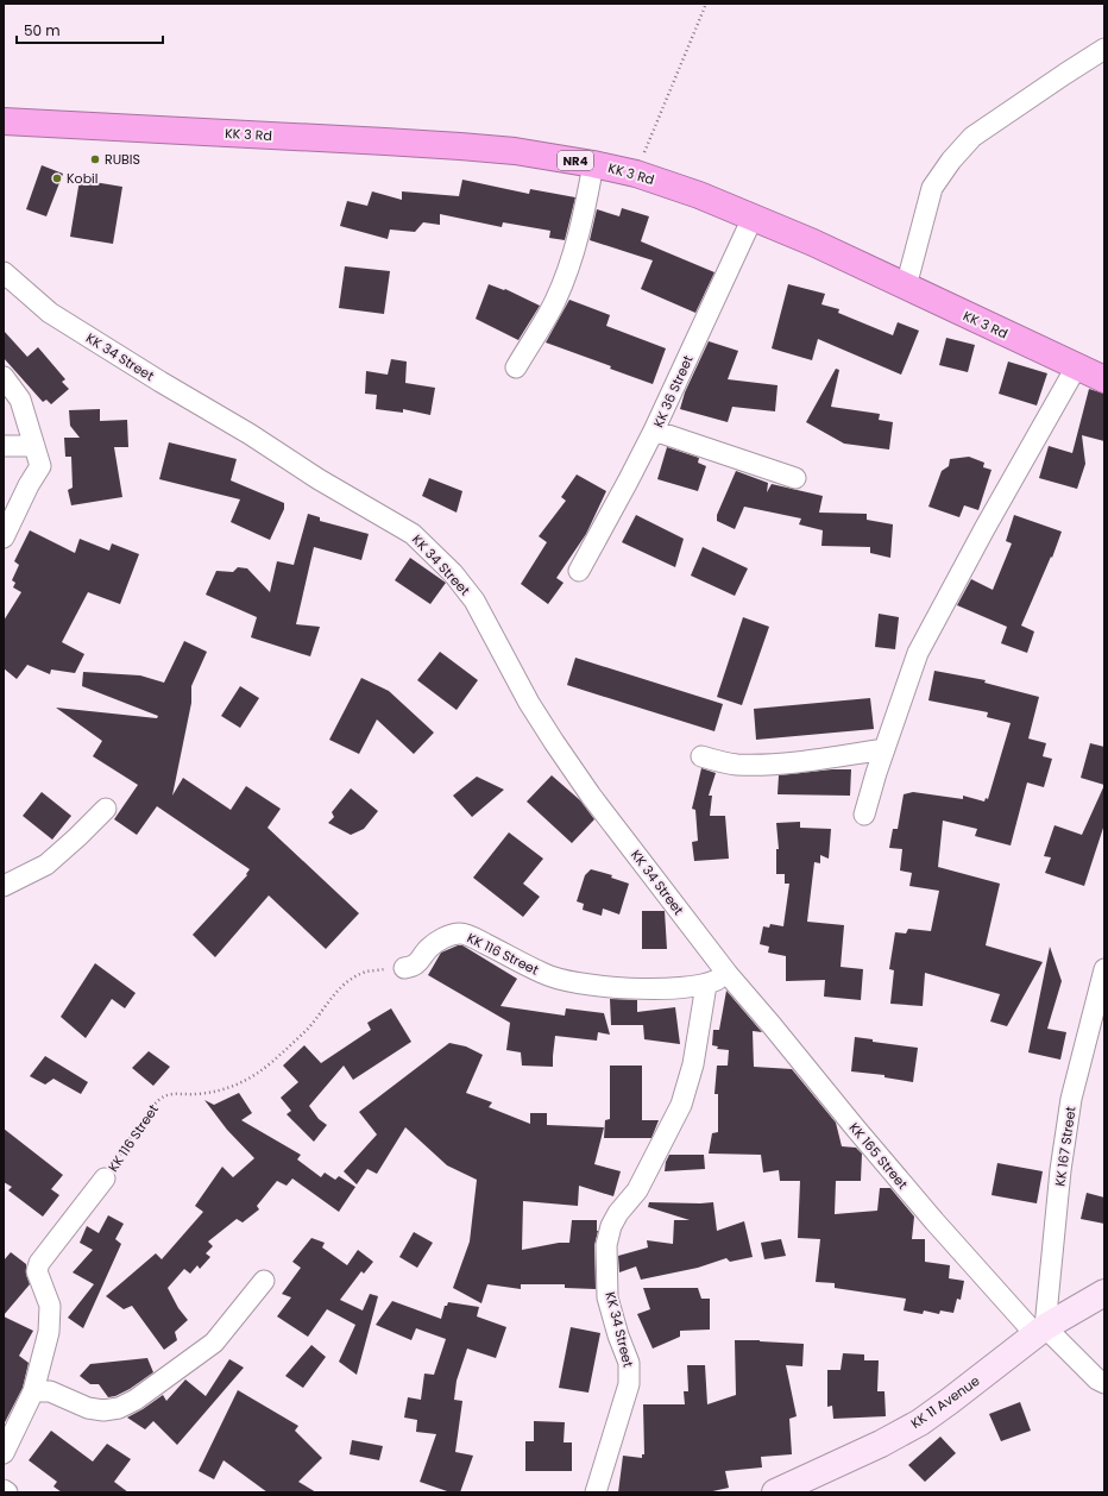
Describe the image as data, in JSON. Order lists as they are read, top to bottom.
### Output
{
  "streets": {
    "highway": ["KK 3 Rd", "NR4"],
    "main road": ["KK 11 Avenue"],
    "street": [
      "KK 34 Street",
      "KK 36 Street",
      "KK 116 Street",
      "KK 167 Street",
      "KK 165 Street"
    ]
  },
  "crossings": [
    ["KK 3 Rd", "KK 36 Street"],
    ["KK 34 Street", "KK 116 Street"],
    ["KK 34 Street", "KK 165 Street"],
    ["KK 116 Street", "KK 165 Street"],
    ["KK 167 Street", "KK 165 Street"],
    ["KK 167 Street", "KK 11 Avenue"],
    ["KK 165 Street", "KK 11 Avenue"]
  ],
  "places": ["RUBIS", "Kobil"],
  "scale_bar": "50 m"
}
